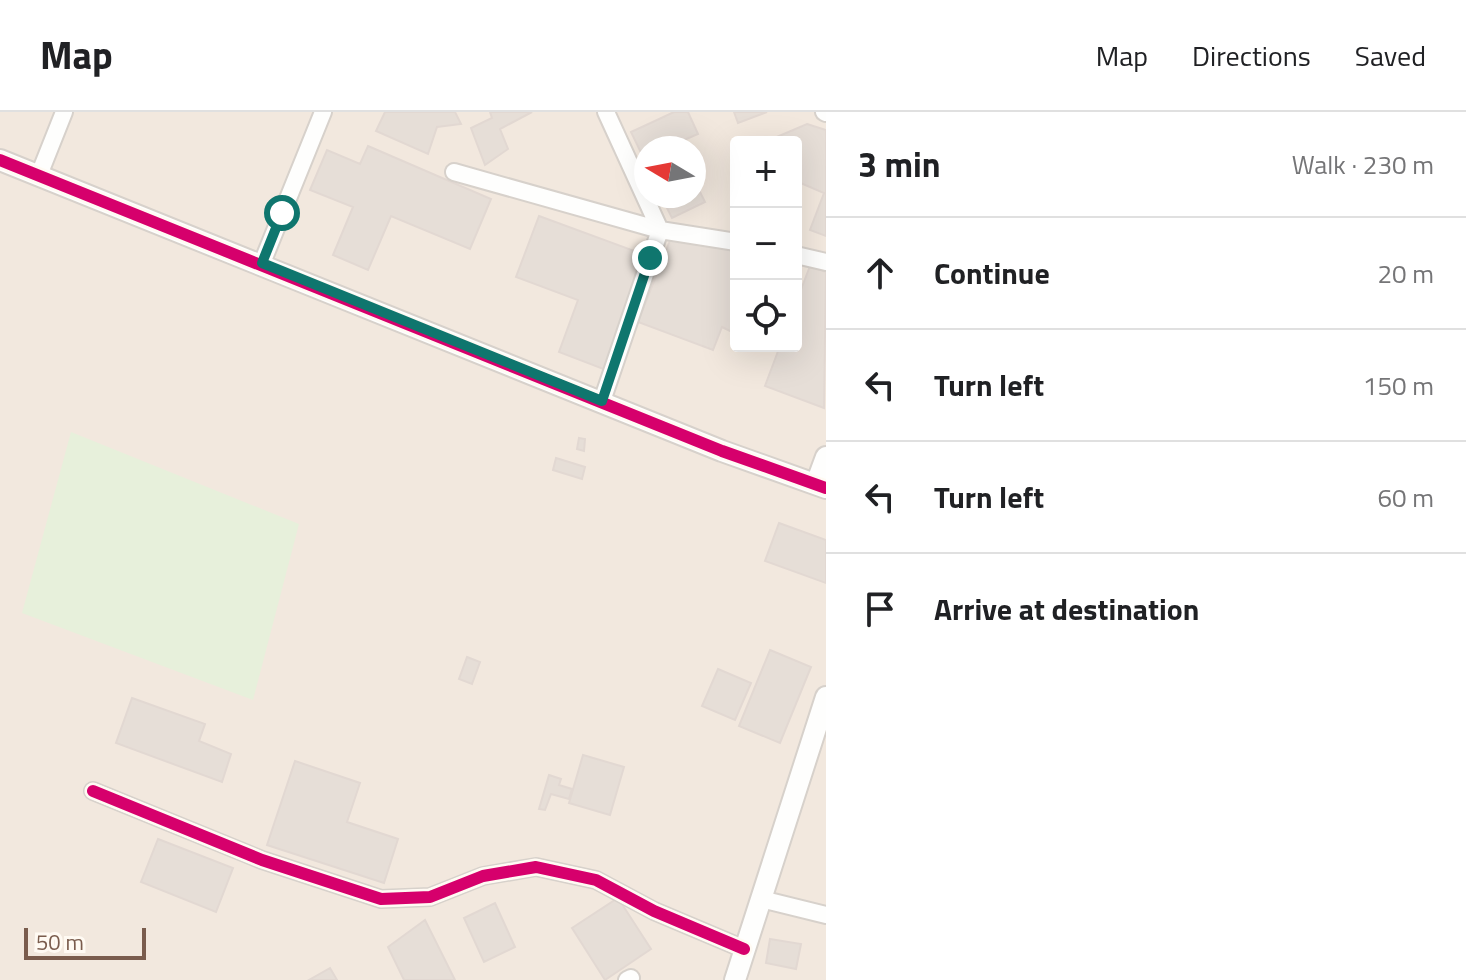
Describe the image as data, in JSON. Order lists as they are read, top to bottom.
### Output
{
  "scale_bar": "50 m",
  "north": "left",
  "page": {
    "header": "Map",
    "nav": ["Map", "Directions", "Saved"],
    "heading": ["3 min", "Walk · 230 m"],
    "map_buttons": ["+", "−"],
    "list": [
      ["Continue", "20 m"],
      ["Turn left", "150 m"],
      ["Turn left", "60 m"],
      "Arrive at destination"
    ],
    "scale": "50 m"
  }
}
